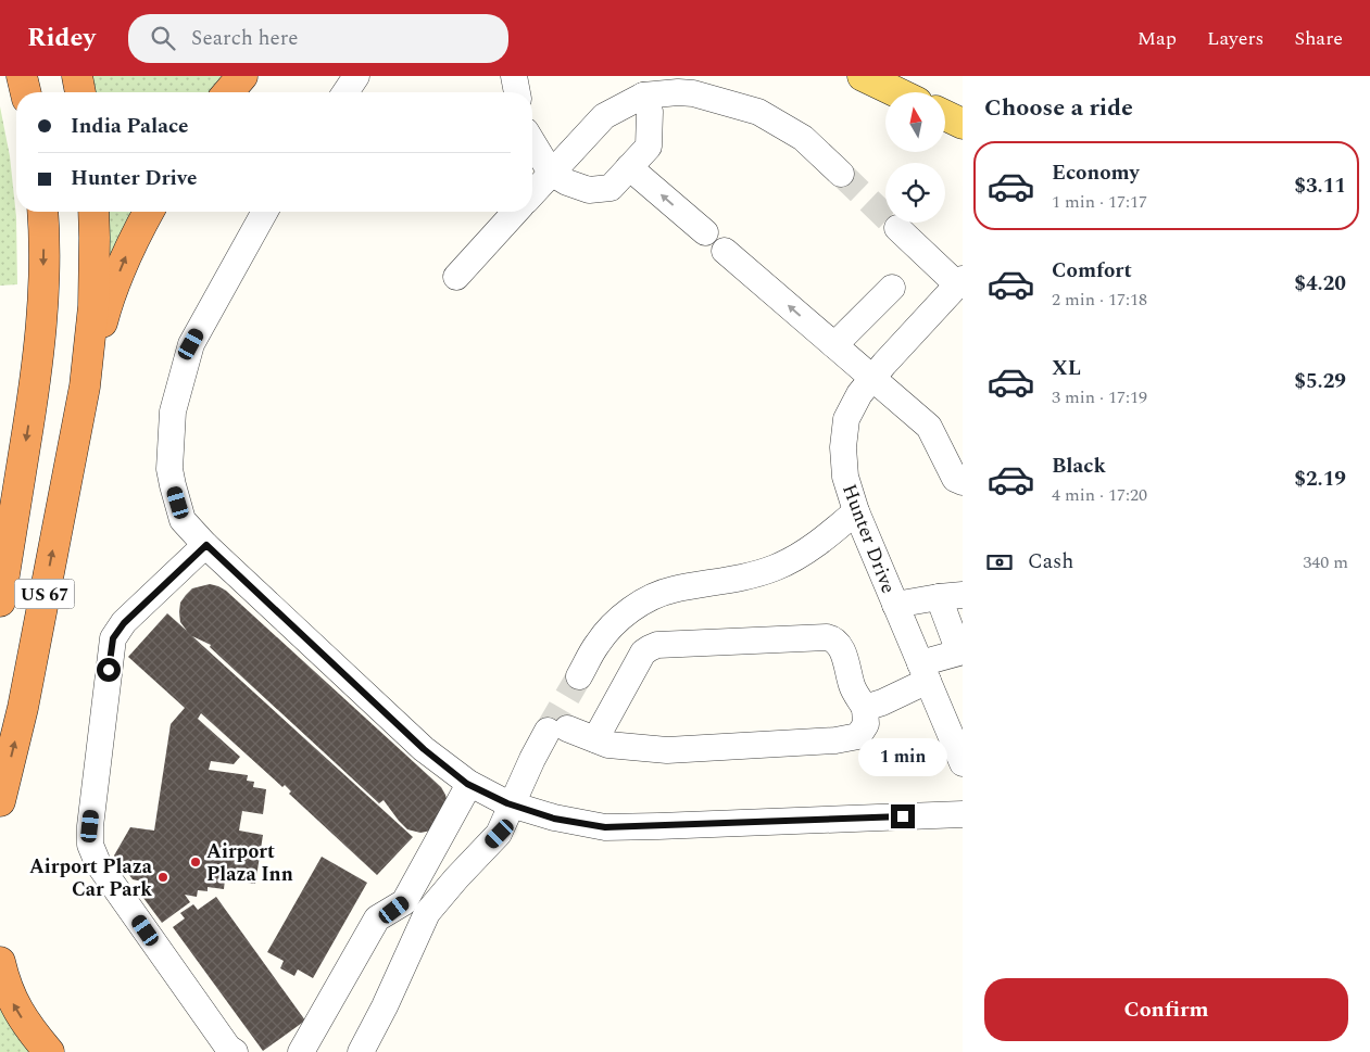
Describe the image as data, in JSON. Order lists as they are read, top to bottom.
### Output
{
  "streets": {
    "highway": ["US 67"],
    "street": ["Hunter Drive"]
  },
  "places": ["Airport Plaza Inn", "Airport Plaza Car Park"],
  "north": "top",
  "page": {
    "header": "Ridey",
    "search": "Search here",
    "nav": ["Map", "Layers", "Share"],
    "heading": "Choose a ride",
    "banner": ["India Palace", "Hunter Drive"],
    "list": [
      {
        "name": "Economy",
        "note": "1 min · 17:17",
        "value": "$3.11"
      },
      {
        "name": "Comfort",
        "note": "2 min · 17:18",
        "value": "$4.20"
      },
      {
        "name": "XL",
        "note": "3 min · 17:19",
        "value": "$5.29"
      },
      {
        "name": "Black",
        "note": "4 min · 17:20",
        "value": "$2.19"
      }
    ],
    "pay": ["Cash", "340 m"],
    "bubble": "1 min",
    "buttons": "Confirm"
  }
}
